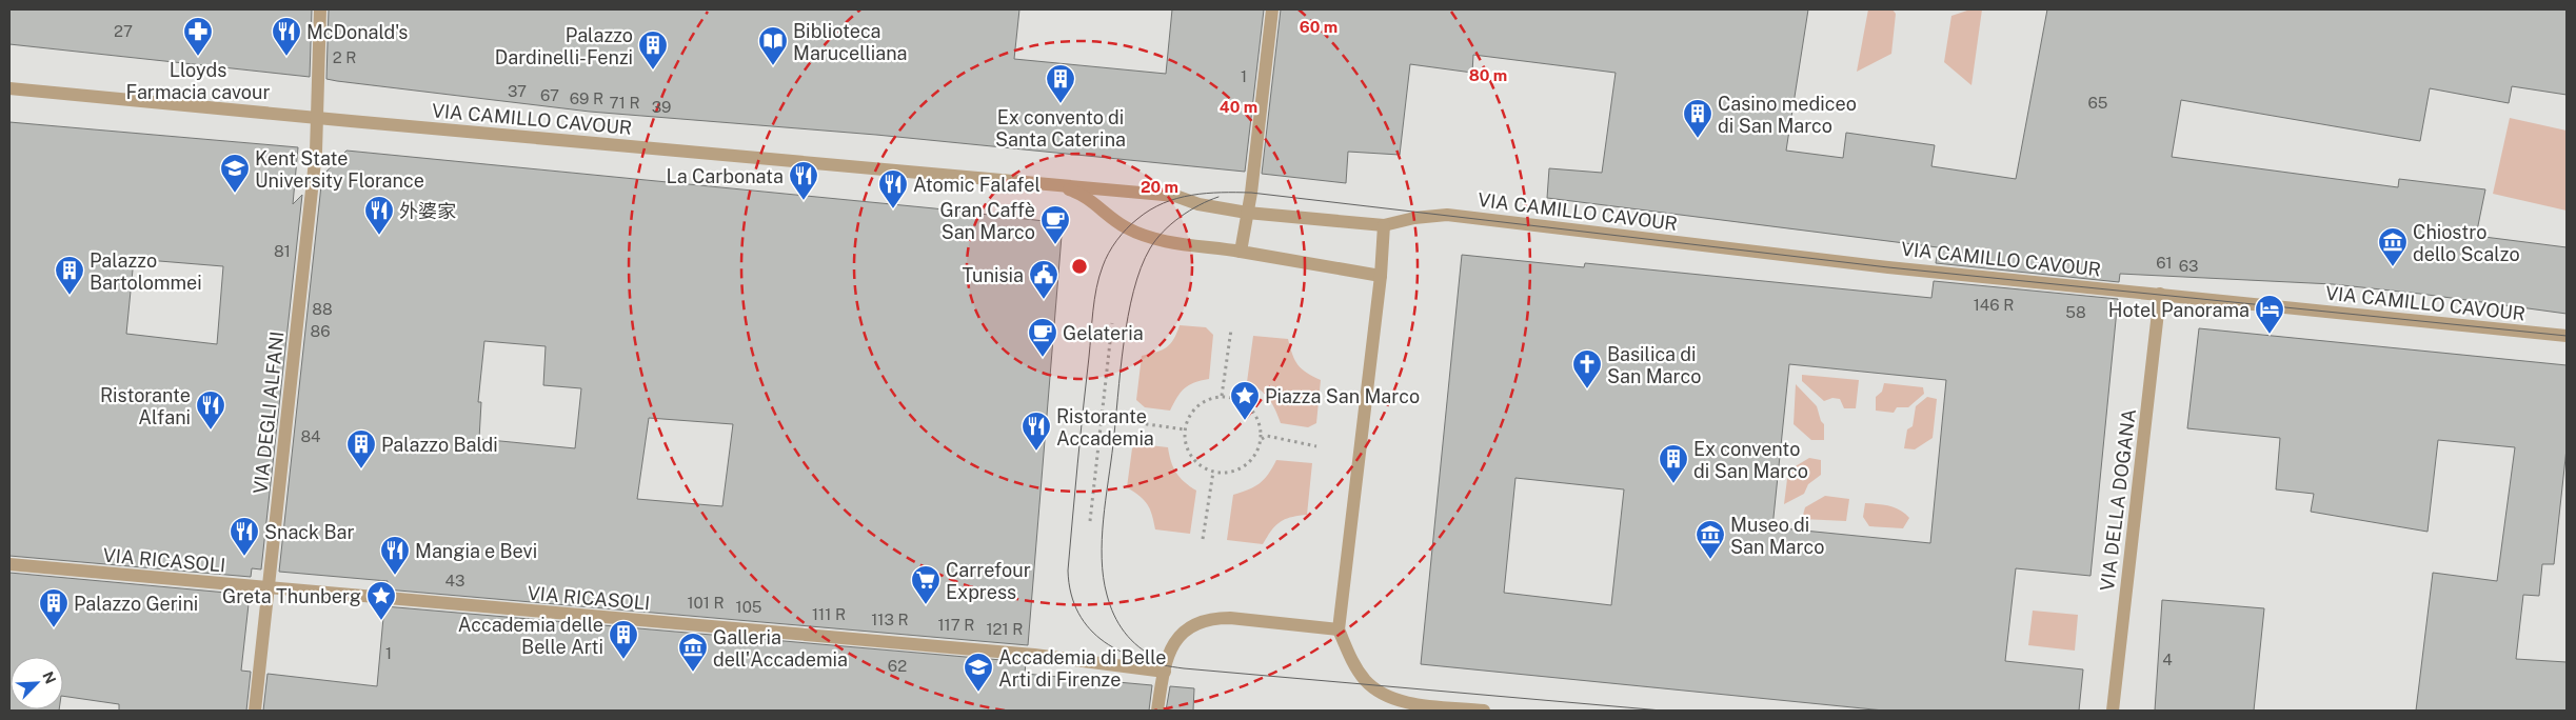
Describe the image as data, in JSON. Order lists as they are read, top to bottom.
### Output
{
  "streets": {
    "street": [
      "VIA CAMILLO CAVOUR",
      "VIA DEGLI ALFANI",
      "VIA DELLA DOGANA",
      "VIA RICASOLI"
    ]
  },
  "crossings": [
    ["VIA CAMILLO CAVOUR", "VIA DEGLI ALFANI"],
    ["VIA CAMILLO CAVOUR", "VIA DELLA DOGANA"],
    ["VIA DEGLI ALFANI", "VIA RICASOLI"]
  ],
  "places": {
    "pharmacy": ["Lloyds Farmacia cavour"],
    "restaurant": [
      "McDonald's",
      "La Carbonata",
      "Atomic Falafel",
      "外婆家",
      "Ristorante Alfani",
      "Ristorante Accademia",
      "Snack Bar",
      "Mangia e Bevi"
    ],
    "library": ["Biblioteca Marucelliana"],
    "building": [
      "Palazzo Dardinelli-Fenzi",
      "Ex convento di Santa Caterina",
      "Casino mediceo di San Marco",
      "Palazzo Bartolommei",
      "Palazzo Baldi",
      "Ex convento di San Marco",
      "Palazzo Gerini",
      "Accademia delle Belle Arti"
    ],
    "school or university": ["Kent State University Florance", "Accademia di Belle Arti di Firenze"],
    "cafe": ["Gran Caffè San Marco", "Gelateria"],
    "museum": ["Chiostro dello Scalzo", "Museo di San Marco", "Galleria dell'Accademia"],
    "public building": ["Tunisia"],
    "hotel": ["Hotel Panorama"],
    "church": ["Basilica di San Marco"],
    "place": ["Piazza San Marco", "Greta Thunberg"],
    "supermarket": ["Carrefour Express"]
  },
  "house_numbers": [
    "27",
    "2 R",
    "1",
    "37",
    "67",
    "69 R",
    "71 R",
    "65",
    "39",
    "81",
    "61",
    "63",
    "146 R",
    "88",
    "58",
    "86",
    "84",
    "43",
    "101 R",
    "105",
    "111 R",
    "113 R",
    "117 R",
    "121 R",
    "1",
    "4",
    "62"
  ],
  "north": "top right",
  "rings": [
    "60 m",
    "80 m",
    "40 m",
    "20 m"
  ]
}
